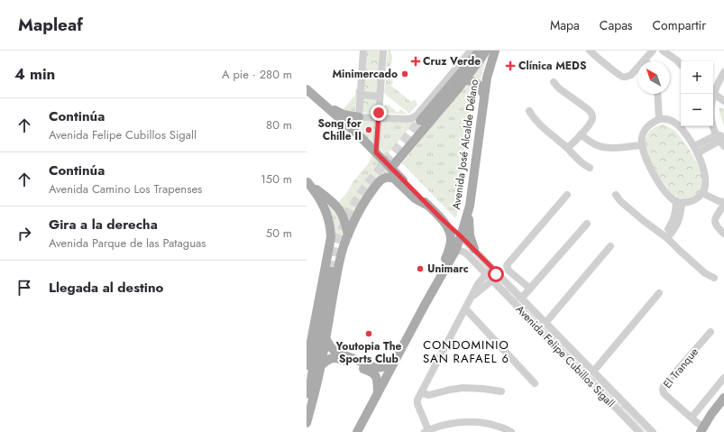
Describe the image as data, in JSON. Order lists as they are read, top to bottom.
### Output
{
  "streets": {
    "main road": ["Avenida José Alcalde Délano"],
    "street": ["Avenida Felipe Cubillos Sigall", "El Tranque"]
  },
  "crossings": [
    ["Avenida José Alcalde Délano", "Avenida Felipe Cubillos Sigall"]
  ],
  "districts": ["CONDOMINIO SAN RAFAEL 6"],
  "places": {
    "health": ["Cruz Verde", "Clínica MEDS"],
    "other": [
      "Minimercado",
      "Song for Chille II",
      "Unimarc",
      "Youtopia The Sports Club"
    ]
  },
  "north": "top left",
  "page": {
    "header": "Mapleaf",
    "nav": ["Mapa", "Capas", "Compartir"],
    "heading": ["4 min", "A pie · 280 m"],
    "map_buttons": ["+", "−"],
    "list": [
      ["Continúa", "Avenida Felipe Cubillos Sigall", "80 m"],
      ["Continúa", "Avenida Camino Los Trapenses", "150 m"],
      ["Gira a la derecha", "Avenida Parque de las Pataguas", "50 m"],
      "Llegada al destino"
    ]
  }
}
